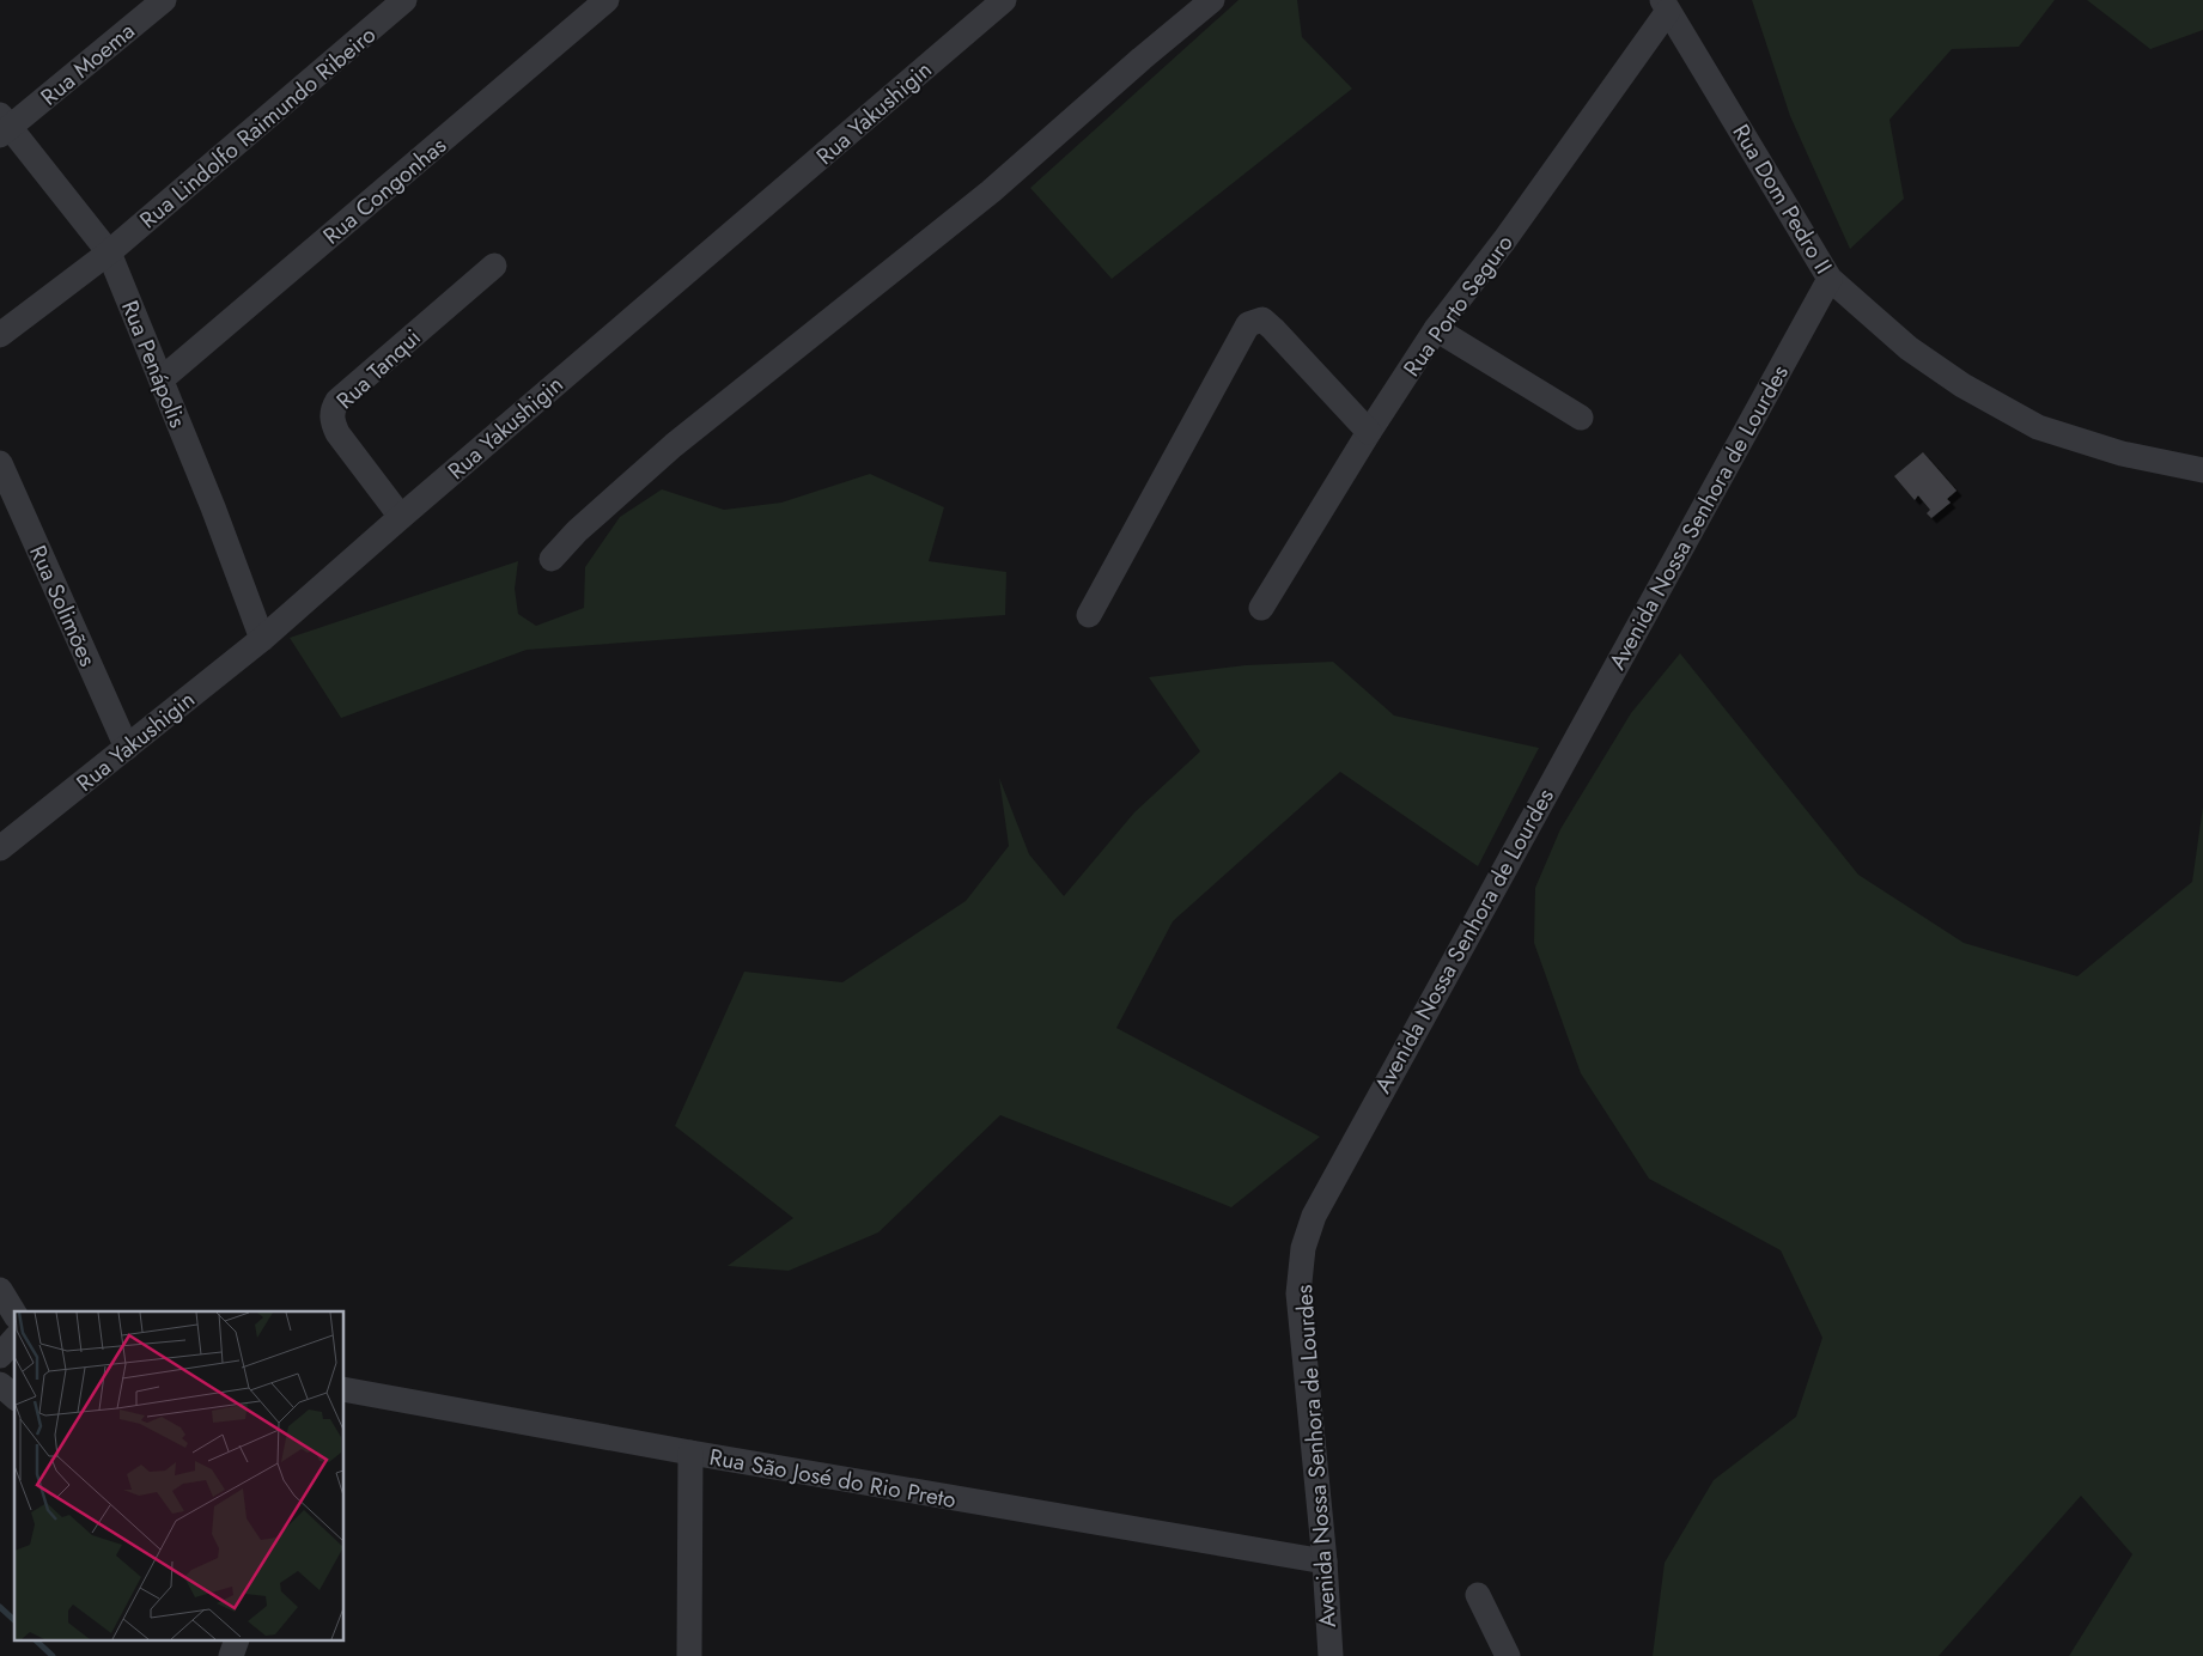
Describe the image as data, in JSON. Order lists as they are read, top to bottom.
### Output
{
  "streets": {
    "street": [
      "Rua Moema",
      "Rua Yakushigin",
      "Rua Lindolfo Raimundo Ribeiro",
      "Rua Congonhas",
      "Rua Dom Pedro II",
      "Rua Porto Seguro",
      "Rua Penápolis",
      "Rua Tanqui",
      "Avenida Nossa Senhora de Lourdes",
      "Rua Solimões",
      "Rua São José do Rio Preto"
    ]
  },
  "crossings": [
    ["Rua Moema", "Rua Penápolis"],
    ["Rua Yakushigin", "Rua Penápolis"],
    ["Rua Yakushigin", "Rua Tanqui"],
    ["Rua Yakushigin", "Rua Solimões"],
    ["Rua Lindolfo Raimundo Ribeiro", "Rua Penápolis"],
    ["Rua Congonhas", "Rua Penápolis"],
    ["Rua Dom Pedro II", "Rua Porto Seguro"],
    ["Rua Dom Pedro II", "Avenida Nossa Senhora de Lourdes"],
    ["Avenida Nossa Senhora de Lourdes", "Rua São José do Rio Preto"]
  ]
}
